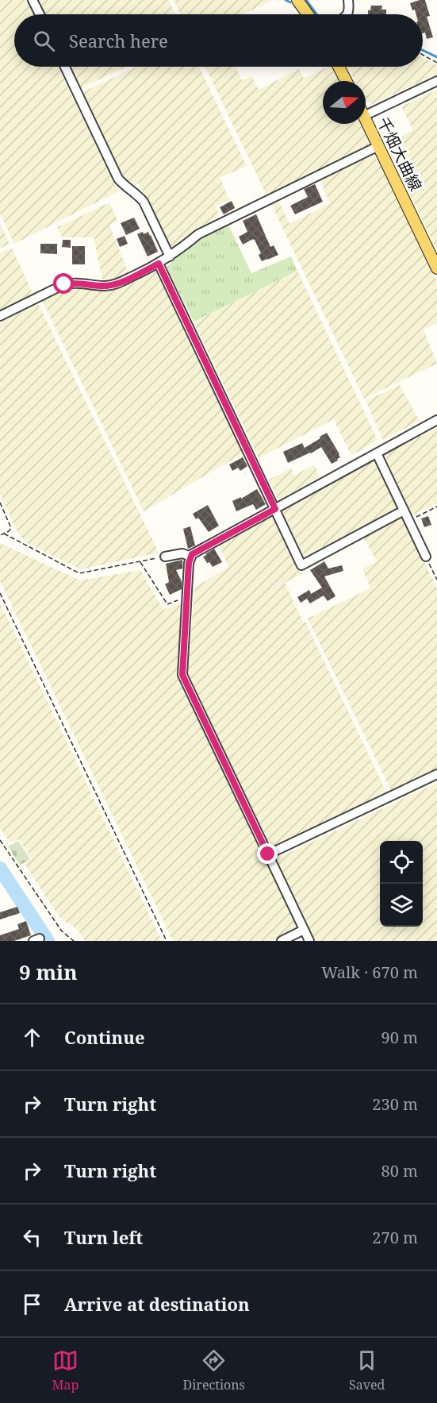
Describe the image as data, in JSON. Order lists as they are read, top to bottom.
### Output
{
  "streets": {
    "main road": ["千畑大曲線"]
  },
  "north": "right",
  "page": {
    "search": "Search here",
    "heading": ["9 min", "Walk · 670 m"],
    "list": [
      ["Continue", "90 m"],
      ["Turn right", "230 m"],
      ["Turn right", "80 m"],
      ["Turn left", "270 m"],
      "Arrive at destination"
    ],
    "nav": ["Map", "Directions", "Saved"]
  }
}
